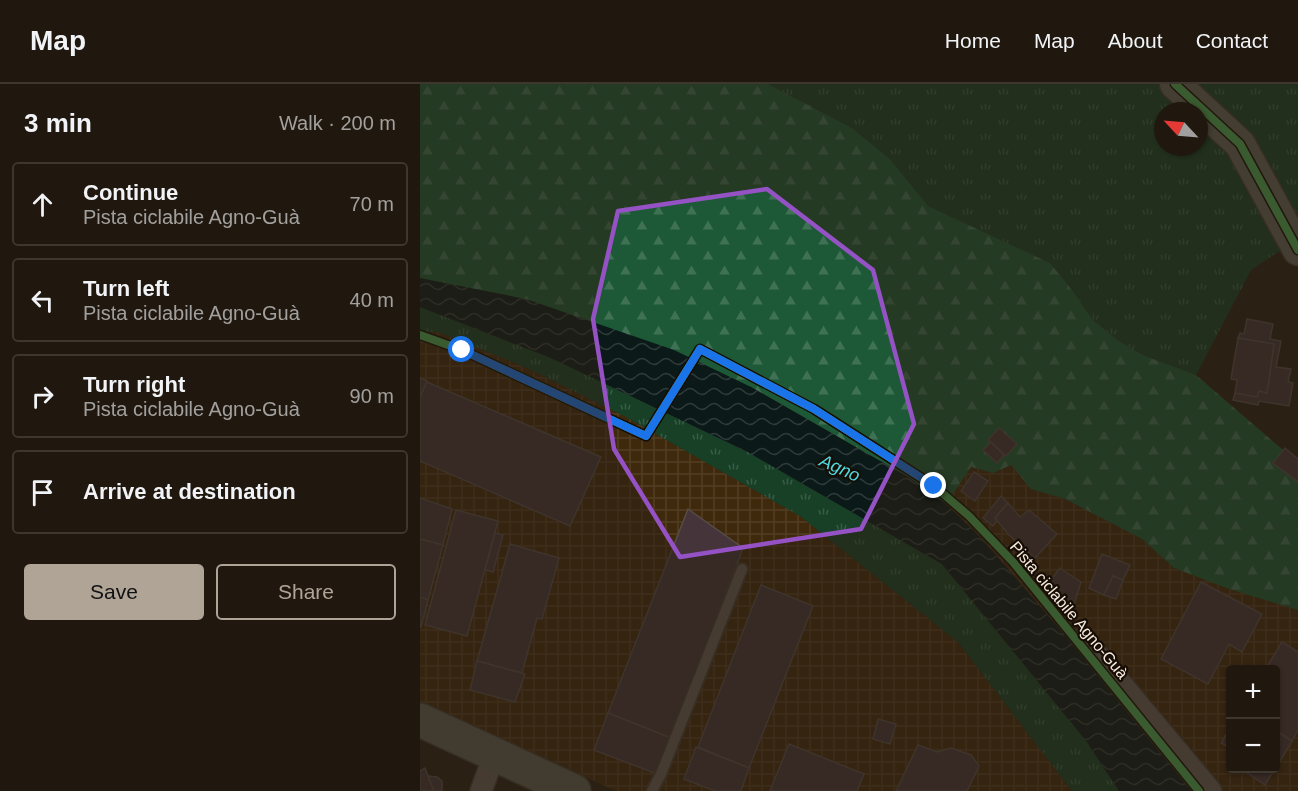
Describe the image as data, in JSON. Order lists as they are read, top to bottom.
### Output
{
  "streets": {
    "cycle path": ["Pista ciclabile Agno-Guà"]
  },
  "water": ["Agno"],
  "north": "top left",
  "page": {
    "header": "Map",
    "nav": [
      "Home",
      "Map",
      "About",
      "Contact"
    ],
    "heading": ["3 min", "Walk · 200 m"],
    "list": [
      ["Continue", "Pista ciclabile Agno-Guà", "70 m"],
      ["Turn left", "Pista ciclabile Agno-Guà", "40 m"],
      ["Turn right", "Pista ciclabile Agno-Guà", "90 m"],
      "Arrive at destination"
    ],
    "buttons": ["Save", "Share"],
    "map_buttons": ["+", "−"]
  }
}
